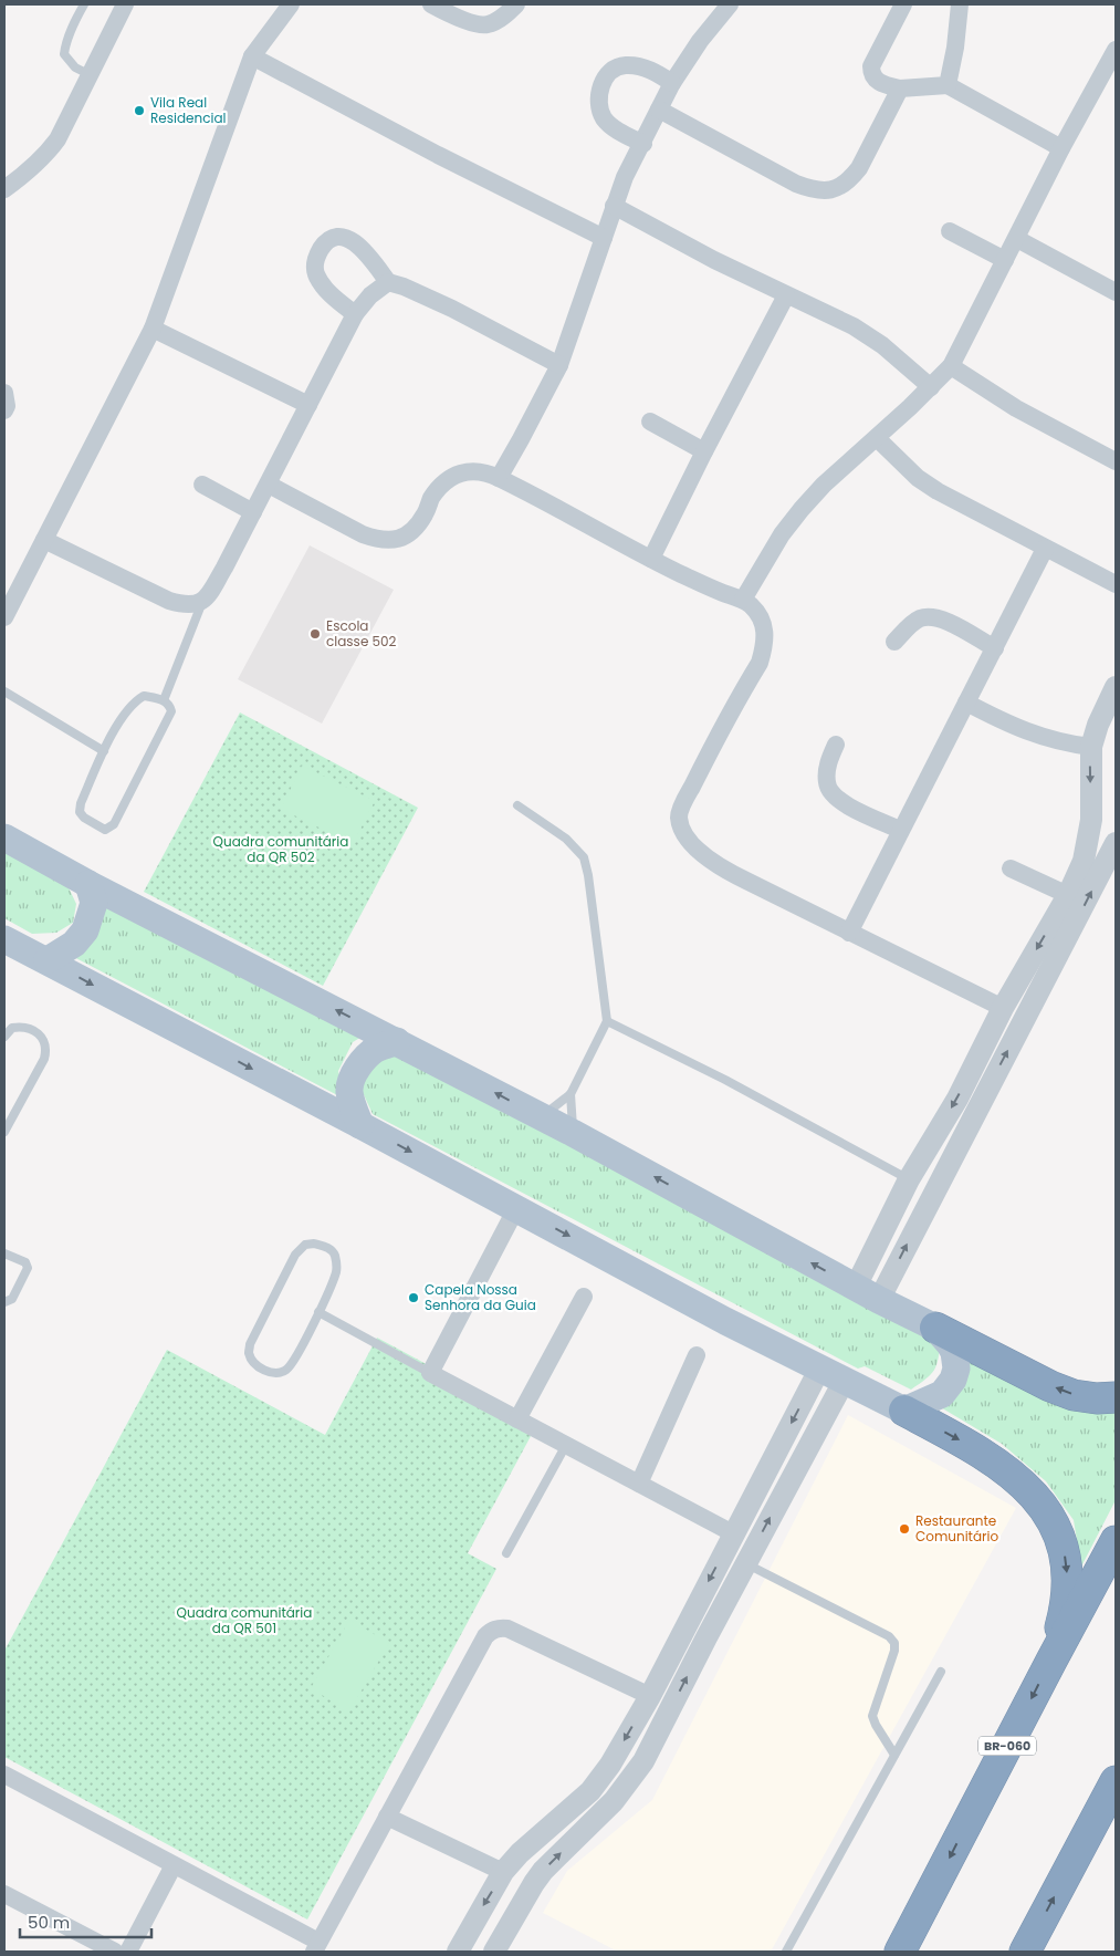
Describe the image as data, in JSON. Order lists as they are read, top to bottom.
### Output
{
  "streets": {
    "highway": ["BR-060"]
  },
  "parks": ["Quadra comunitária da QR 502", "Quadra comunitária da QR 501"],
  "places": [
    "Vila Real Residencial",
    "Escola classe 502",
    "Capela Nossa Senhora da Guia",
    "Restaurante Comunitário"
  ],
  "scale_bar": "50 m"
}
